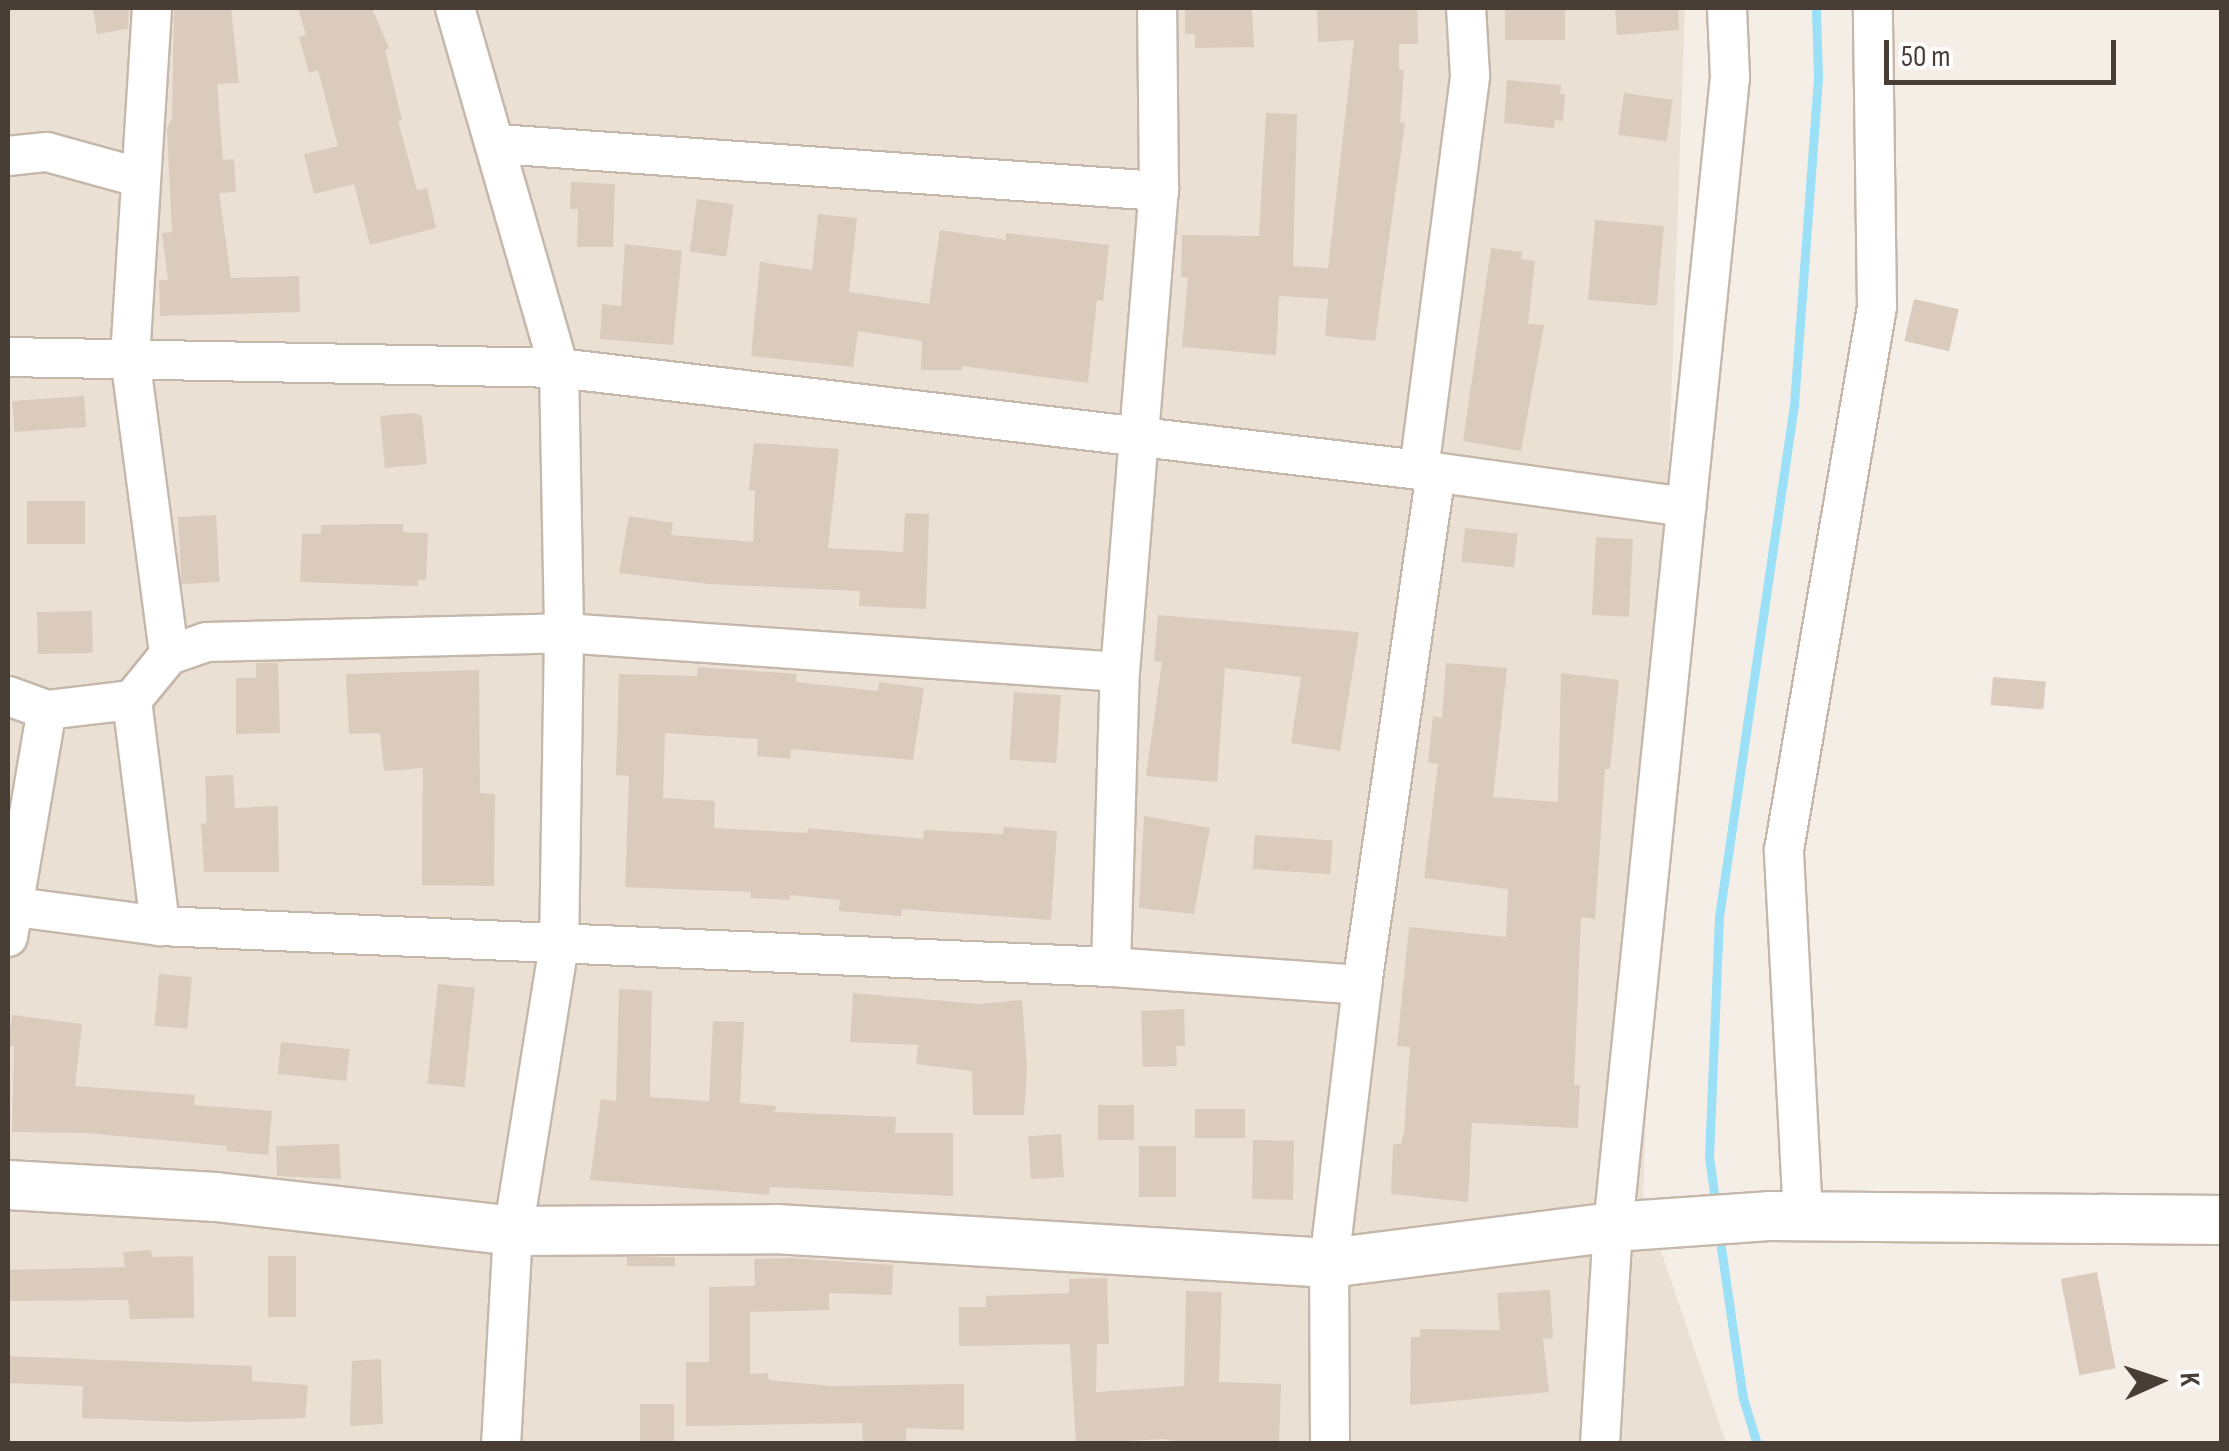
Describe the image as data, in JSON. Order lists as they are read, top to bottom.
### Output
{
  "scale_bar": "50 m",
  "north": "right"
}
